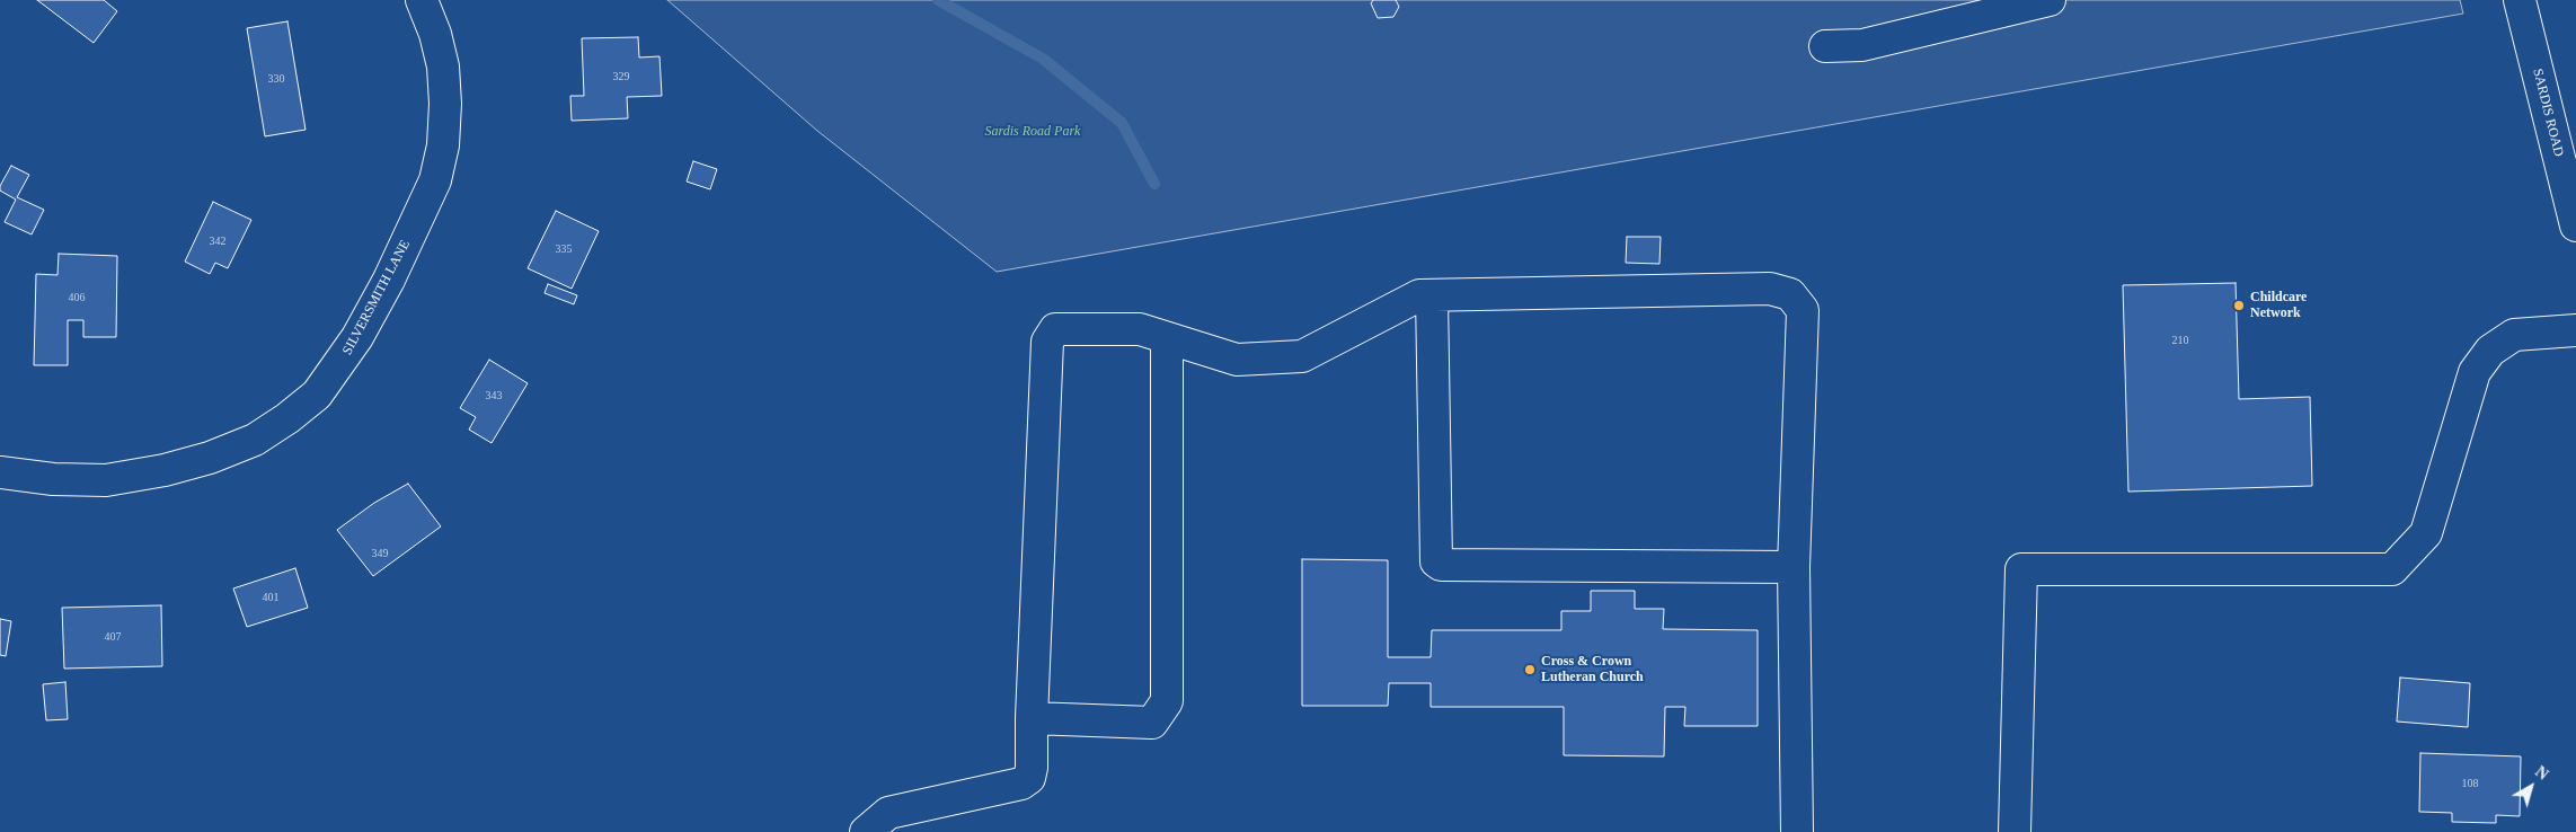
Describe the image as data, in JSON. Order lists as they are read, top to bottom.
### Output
{
  "streets": {
    "street": ["SARDIS ROAD", "SILVERSMITH LANE"]
  },
  "parks": ["Sardis Road Park"],
  "places": ["Childcare Network", "Cross & Crown Lutheran Church"],
  "house_numbers": [
    "329",
    "330",
    "342",
    "335",
    "406",
    "210",
    "343",
    "349",
    "401",
    "407",
    "108"
  ],
  "north": "top right"
}
